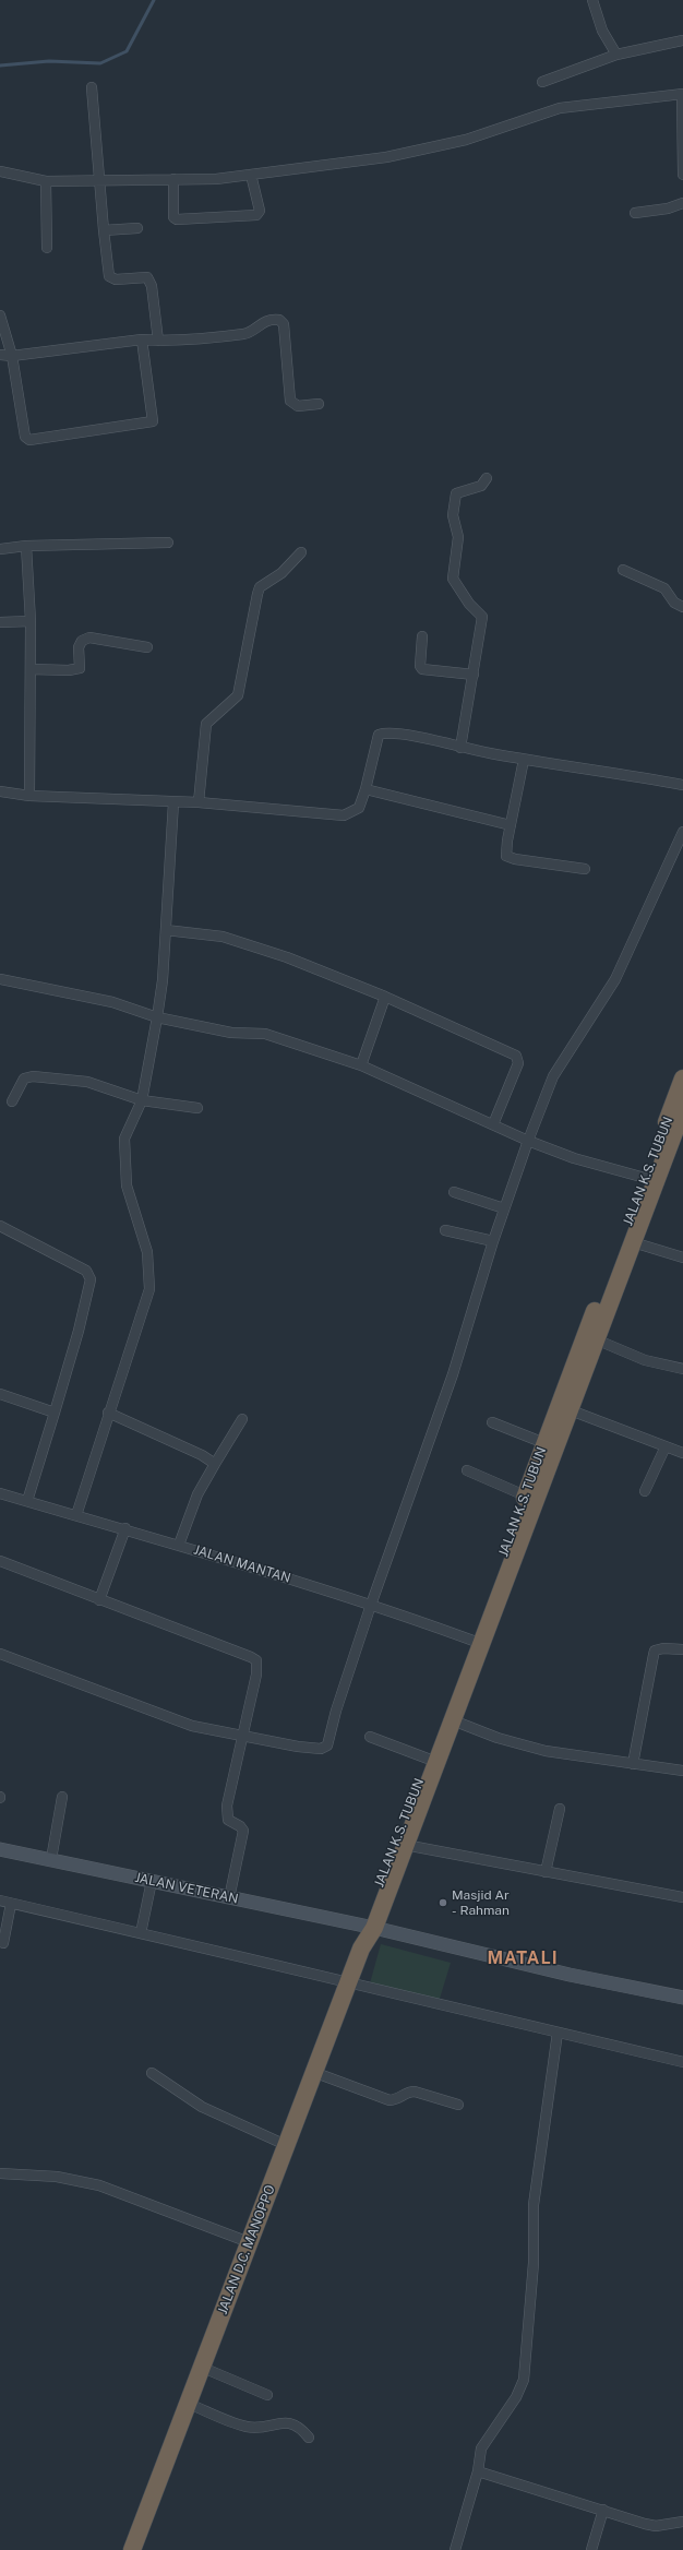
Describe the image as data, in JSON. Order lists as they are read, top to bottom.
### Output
{
  "streets": {
    "highway": ["JALAN K.S. TUBUN", "JALAN D.C. MANOPPO"],
    "street": ["JALAN MANTAN", "JALAN VETERAN"]
  },
  "crossings": [
    ["JALAN K.S. TUBUN", "JALAN MANTAN"],
    ["JALAN K.S. TUBUN", "JALAN VETERAN"],
    ["JALAN K.S. TUBUN", "JALAN D.C. MANOPPO"],
    ["JALAN VETERAN", "JALAN D.C. MANOPPO"]
  ],
  "districts": ["MATALI"],
  "places": ["Masjid Ar - Rahman"]
}
